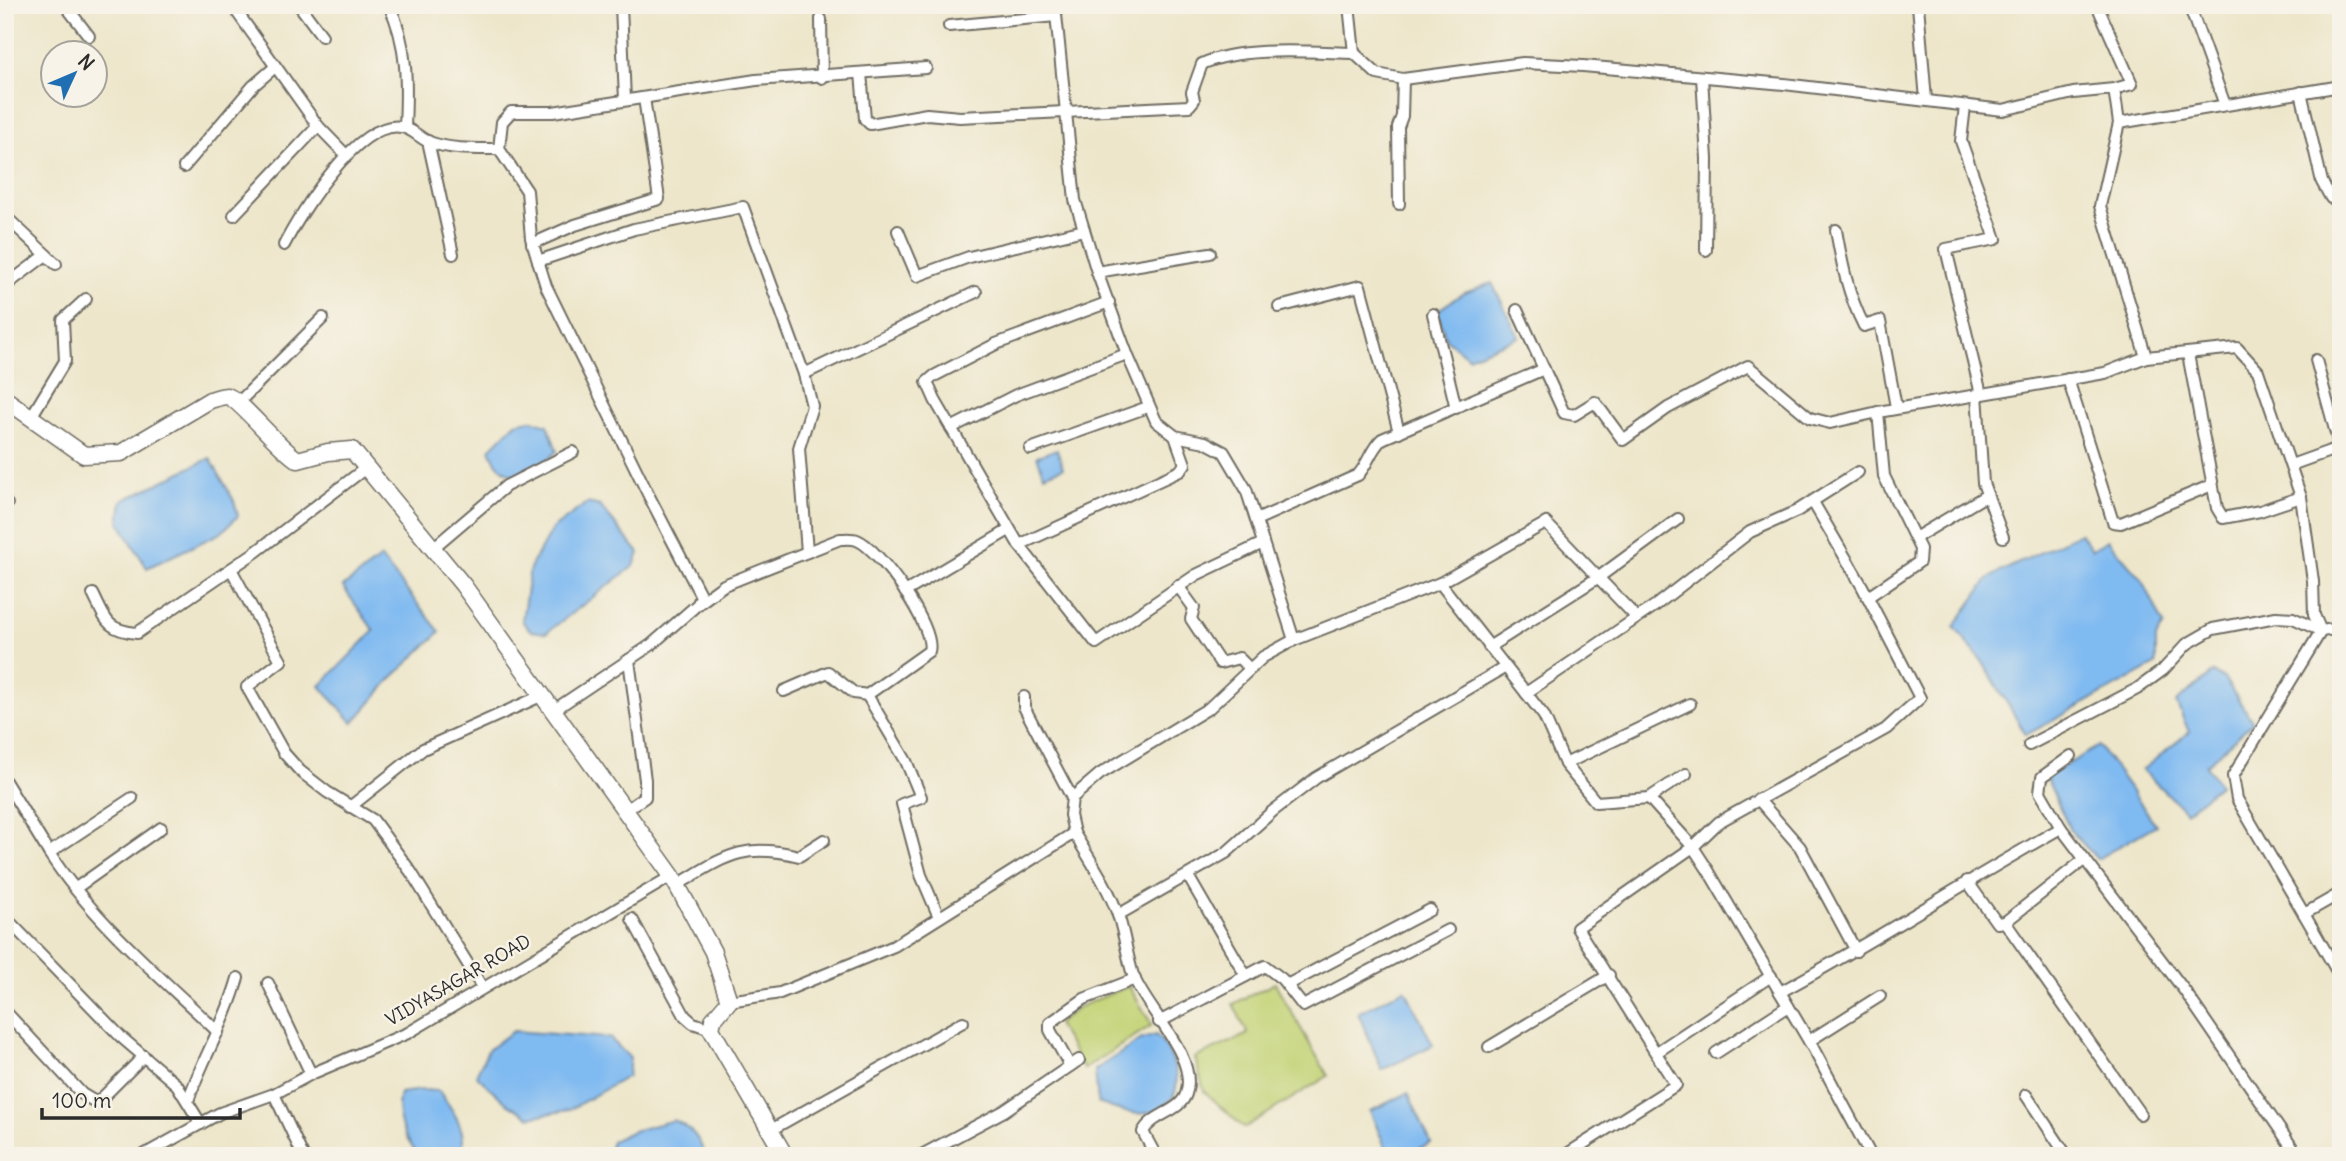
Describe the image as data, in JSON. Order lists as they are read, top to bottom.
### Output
{
  "streets": {
    "street": ["VIDYASAGAR ROAD"]
  },
  "scale_bar": "100 m",
  "north": "top right"
}
